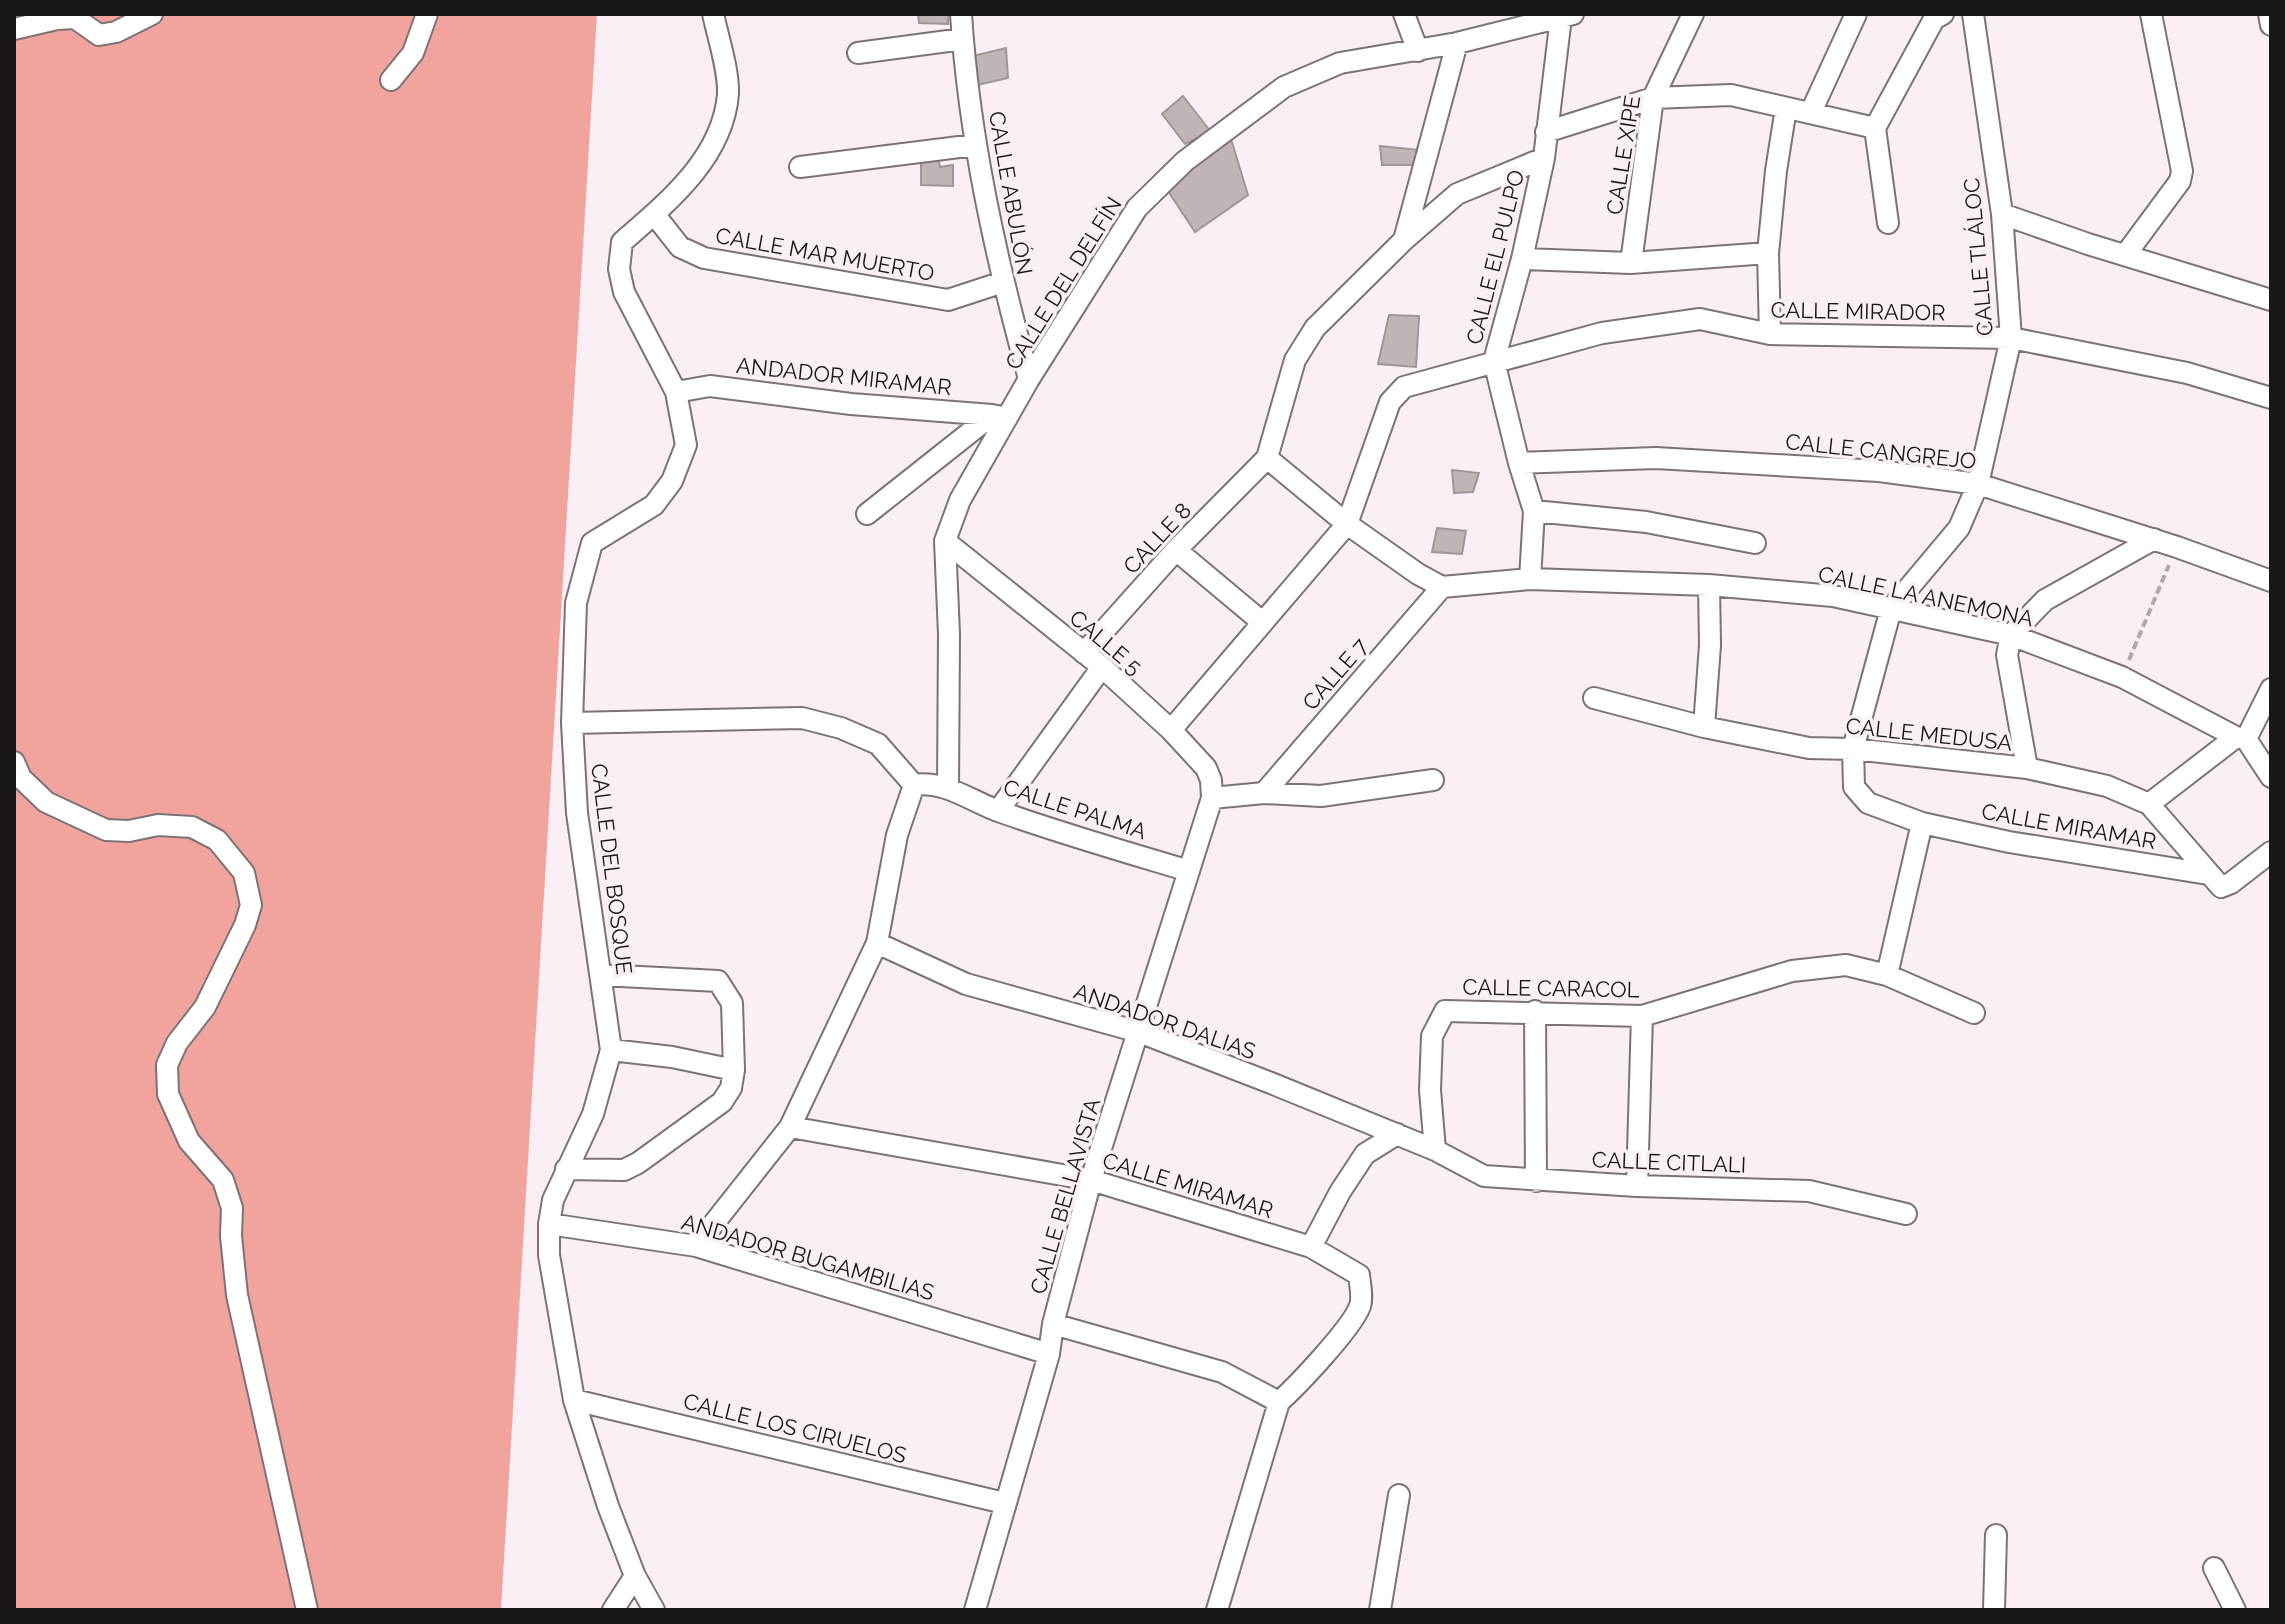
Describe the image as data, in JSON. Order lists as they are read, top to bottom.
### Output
{
  "streets": {
    "street": [
      "CALLE XIPE",
      "CALLE ABULÓN",
      "CALLE MAR MUERTO",
      "CALLE EL PULPO",
      "CALLE TLÁLOC",
      "CALLE DEL DELFÍN",
      "CALLE MIRADOR",
      "ANDADOR MIRAMAR",
      "CALLE CANGREJO",
      "CALLE 8",
      "CALLE LA ANEMONA",
      "CALLE 5",
      "CALLE 7",
      "CALLE MEDUSA",
      "CALLE PALMA",
      "CALLE MIRAMAR",
      "CALLE DEL BOSQUE",
      "CALLE CARACOL",
      "ANDADOR DALIAS",
      "CALLE CITLALI",
      "CALLE BELLAVISTA",
      "ANDADOR BUGAMBILIAS",
      "CALLE LOS CIRUELOS"
    ]
  },
  "crossings": [
    ["CALLE ABULÓN", "CALLE MAR MUERTO"],
    ["CALLE ABULÓN", "CALLE DEL DELFÍN"],
    ["CALLE MAR MUERTO", "CALLE DEL BOSQUE"],
    ["CALLE EL PULPO", "CALLE DEL DELFÍN"],
    ["CALLE EL PULPO", "CALLE MIRADOR"],
    ["CALLE EL PULPO", "CALLE CANGREJO"],
    ["CALLE EL PULPO", "CALLE LA ANEMONA"],
    ["CALLE TLÁLOC", "CALLE MIRADOR"],
    ["CALLE TLÁLOC", "CALLE CANGREJO"],
    ["CALLE TLÁLOC", "CALLE LA ANEMONA"],
    ["CALLE DEL DELFÍN", "ANDADOR MIRAMAR"],
    ["CALLE DEL DELFÍN", "CALLE 5"],
    ["ANDADOR MIRAMAR", "CALLE DEL BOSQUE"],
    ["CALLE 8", "CALLE 5"],
    ["CALLE LA ANEMONA", "CALLE 7"],
    ["CALLE 5", "CALLE BELLAVISTA"],
    ["CALLE MEDUSA", "CALLE MIRAMAR"],
    ["CALLE PALMA", "CALLE BELLAVISTA"],
    ["CALLE MIRAMAR", "CALLE BELLAVISTA"],
    ["CALLE DEL BOSQUE", "ANDADOR BUGAMBILIAS"],
    ["CALLE DEL BOSQUE", "CALLE LOS CIRUELOS"],
    ["CALLE CARACOL", "ANDADOR DALIAS"],
    ["CALLE CARACOL", "CALLE CITLALI"],
    ["ANDADOR DALIAS", "CALLE CITLALI"],
    ["ANDADOR DALIAS", "CALLE BELLAVISTA"],
    ["CALLE BELLAVISTA", "ANDADOR BUGAMBILIAS"],
    ["CALLE BELLAVISTA", "CALLE LOS CIRUELOS"]
  ]
}
